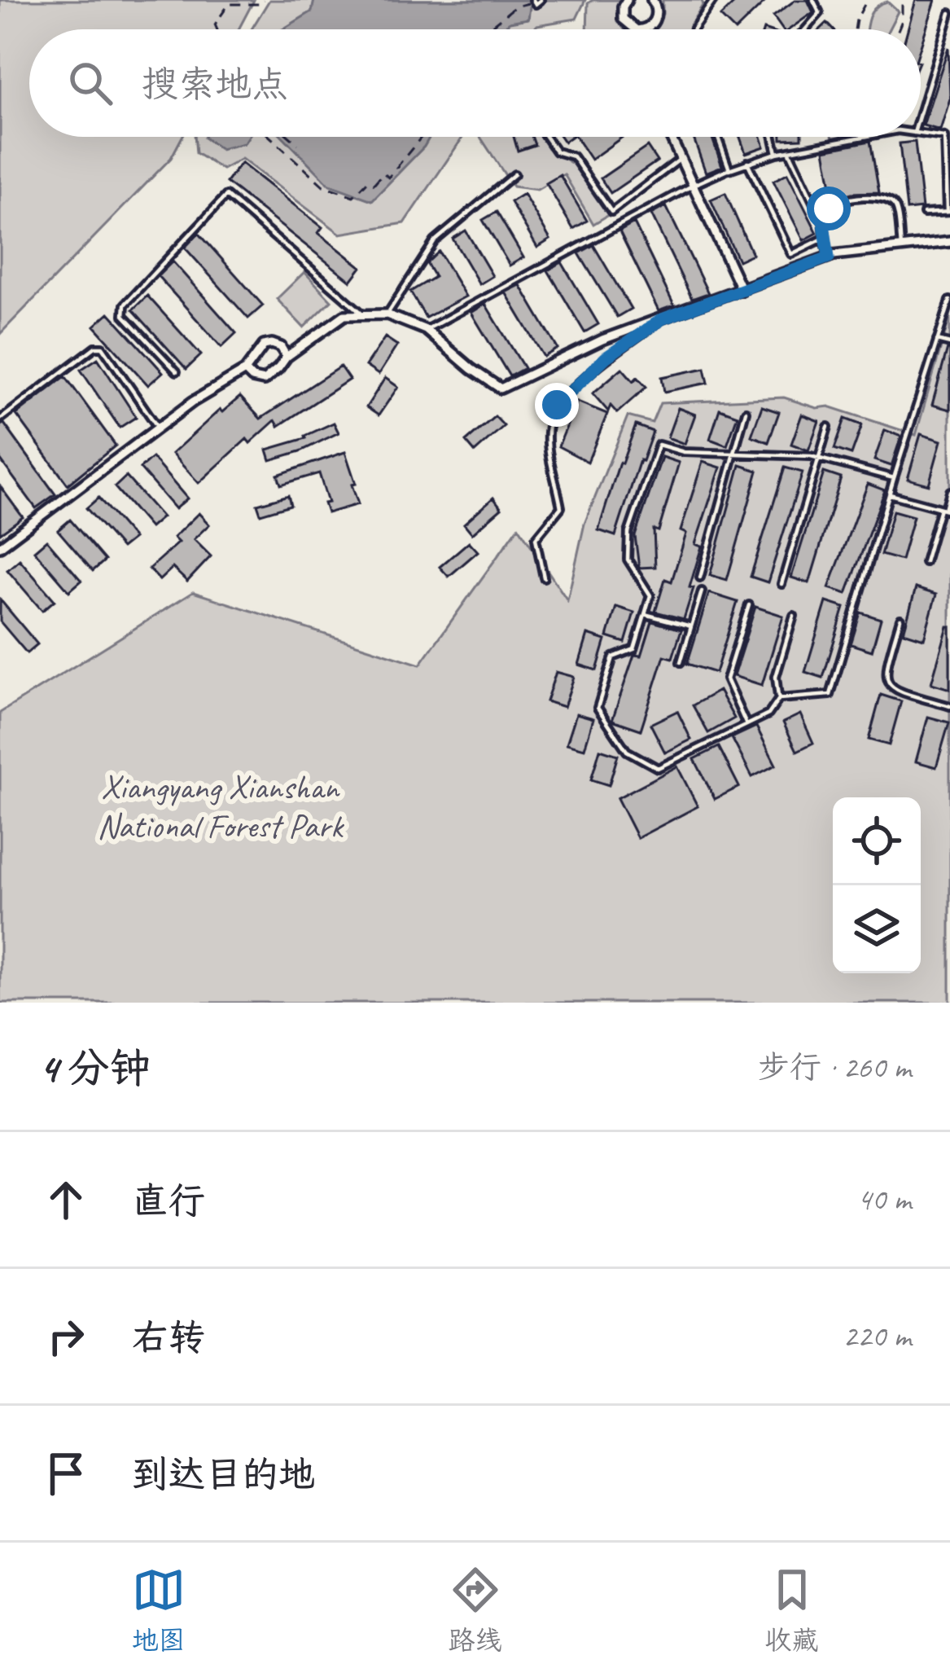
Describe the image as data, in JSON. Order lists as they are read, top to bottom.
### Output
{
  "parks": ["Xiangyang Xianshan National Forest Park"],
  "page": {
    "search": "搜索地点",
    "heading": ["4 分钟", "步行 · 260 m"],
    "list": [
      ["直行", "40 m"],
      ["右转", "220 m"],
      "到达目的地"
    ],
    "nav": ["地图", "路线", "收藏"]
  }
}
